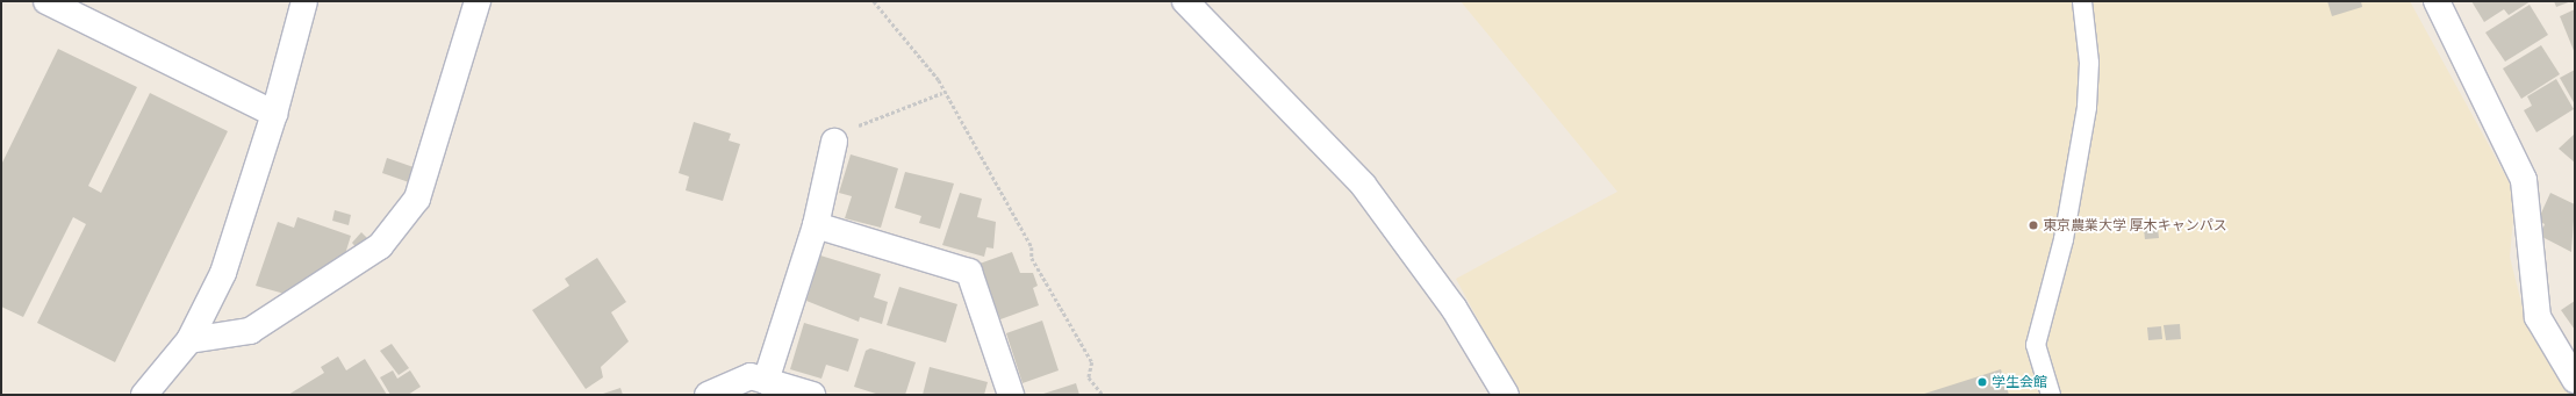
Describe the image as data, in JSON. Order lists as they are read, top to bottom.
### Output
{
  "places": ["東京農業大学 厚木キャンパス", "学生会館"]
}
